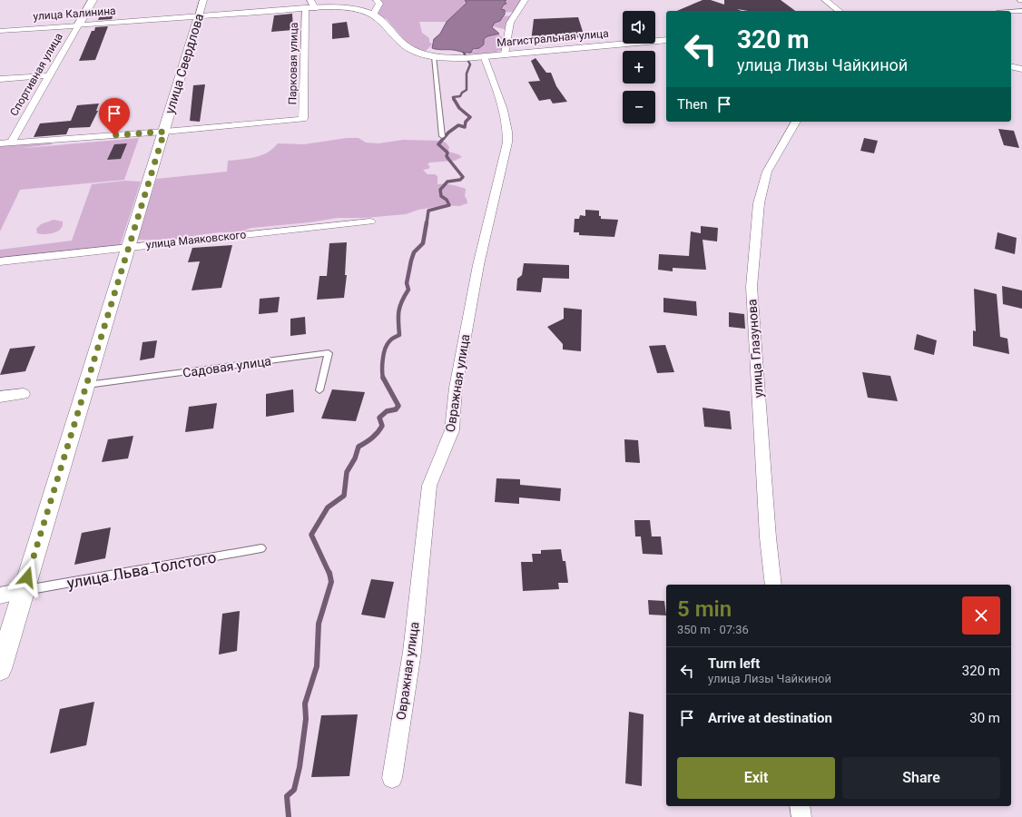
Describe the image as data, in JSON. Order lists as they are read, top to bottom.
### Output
{
  "streets": {
    "street": [
      "улица Калинина",
      "Магистральная улица",
      "улица Свердлова",
      "Парковая улица",
      "Спортивная улица",
      "улица Маяковского",
      "улица Глазунова",
      "Овражная улица",
      "улица Льва Толстого"
    ],
    "lane": ["Садовая улица"]
  },
  "crossings": [
    ["улица Калинина", "Магистральная улица"],
    ["улица Калинина", "улица Свердлова"],
    ["улица Калинина", "Парковая улица"],
    ["улица Калинина", "Спортивная улица"],
    ["улица Калинина", "Овражная улица"],
    ["Магистральная улица", "Овражная улица"],
    ["улица Свердлова", "Парковая улица"],
    ["улица Свердлова", "улица Маяковского"],
    ["улица Свердлова", "Садовая улица"],
    ["улица Свердлова", "улица Льва Толстого"]
  ],
  "page": {
    "map_buttons": ["+", "−"],
    "turn": ["320 m", "улица Лизы Чайкиной"],
    "then": "Then",
    "heading": ["5 min", "350 m · 07:36"],
    "list": [
      {
        "name": "Turn left",
        "note": "улица Лизы Чайкиной",
        "value": "320 m"
      },
      {
        "name": "Arrive at destination",
        "value": "30 m"
      }
    ],
    "buttons": ["Exit", "Share"]
  }
}
